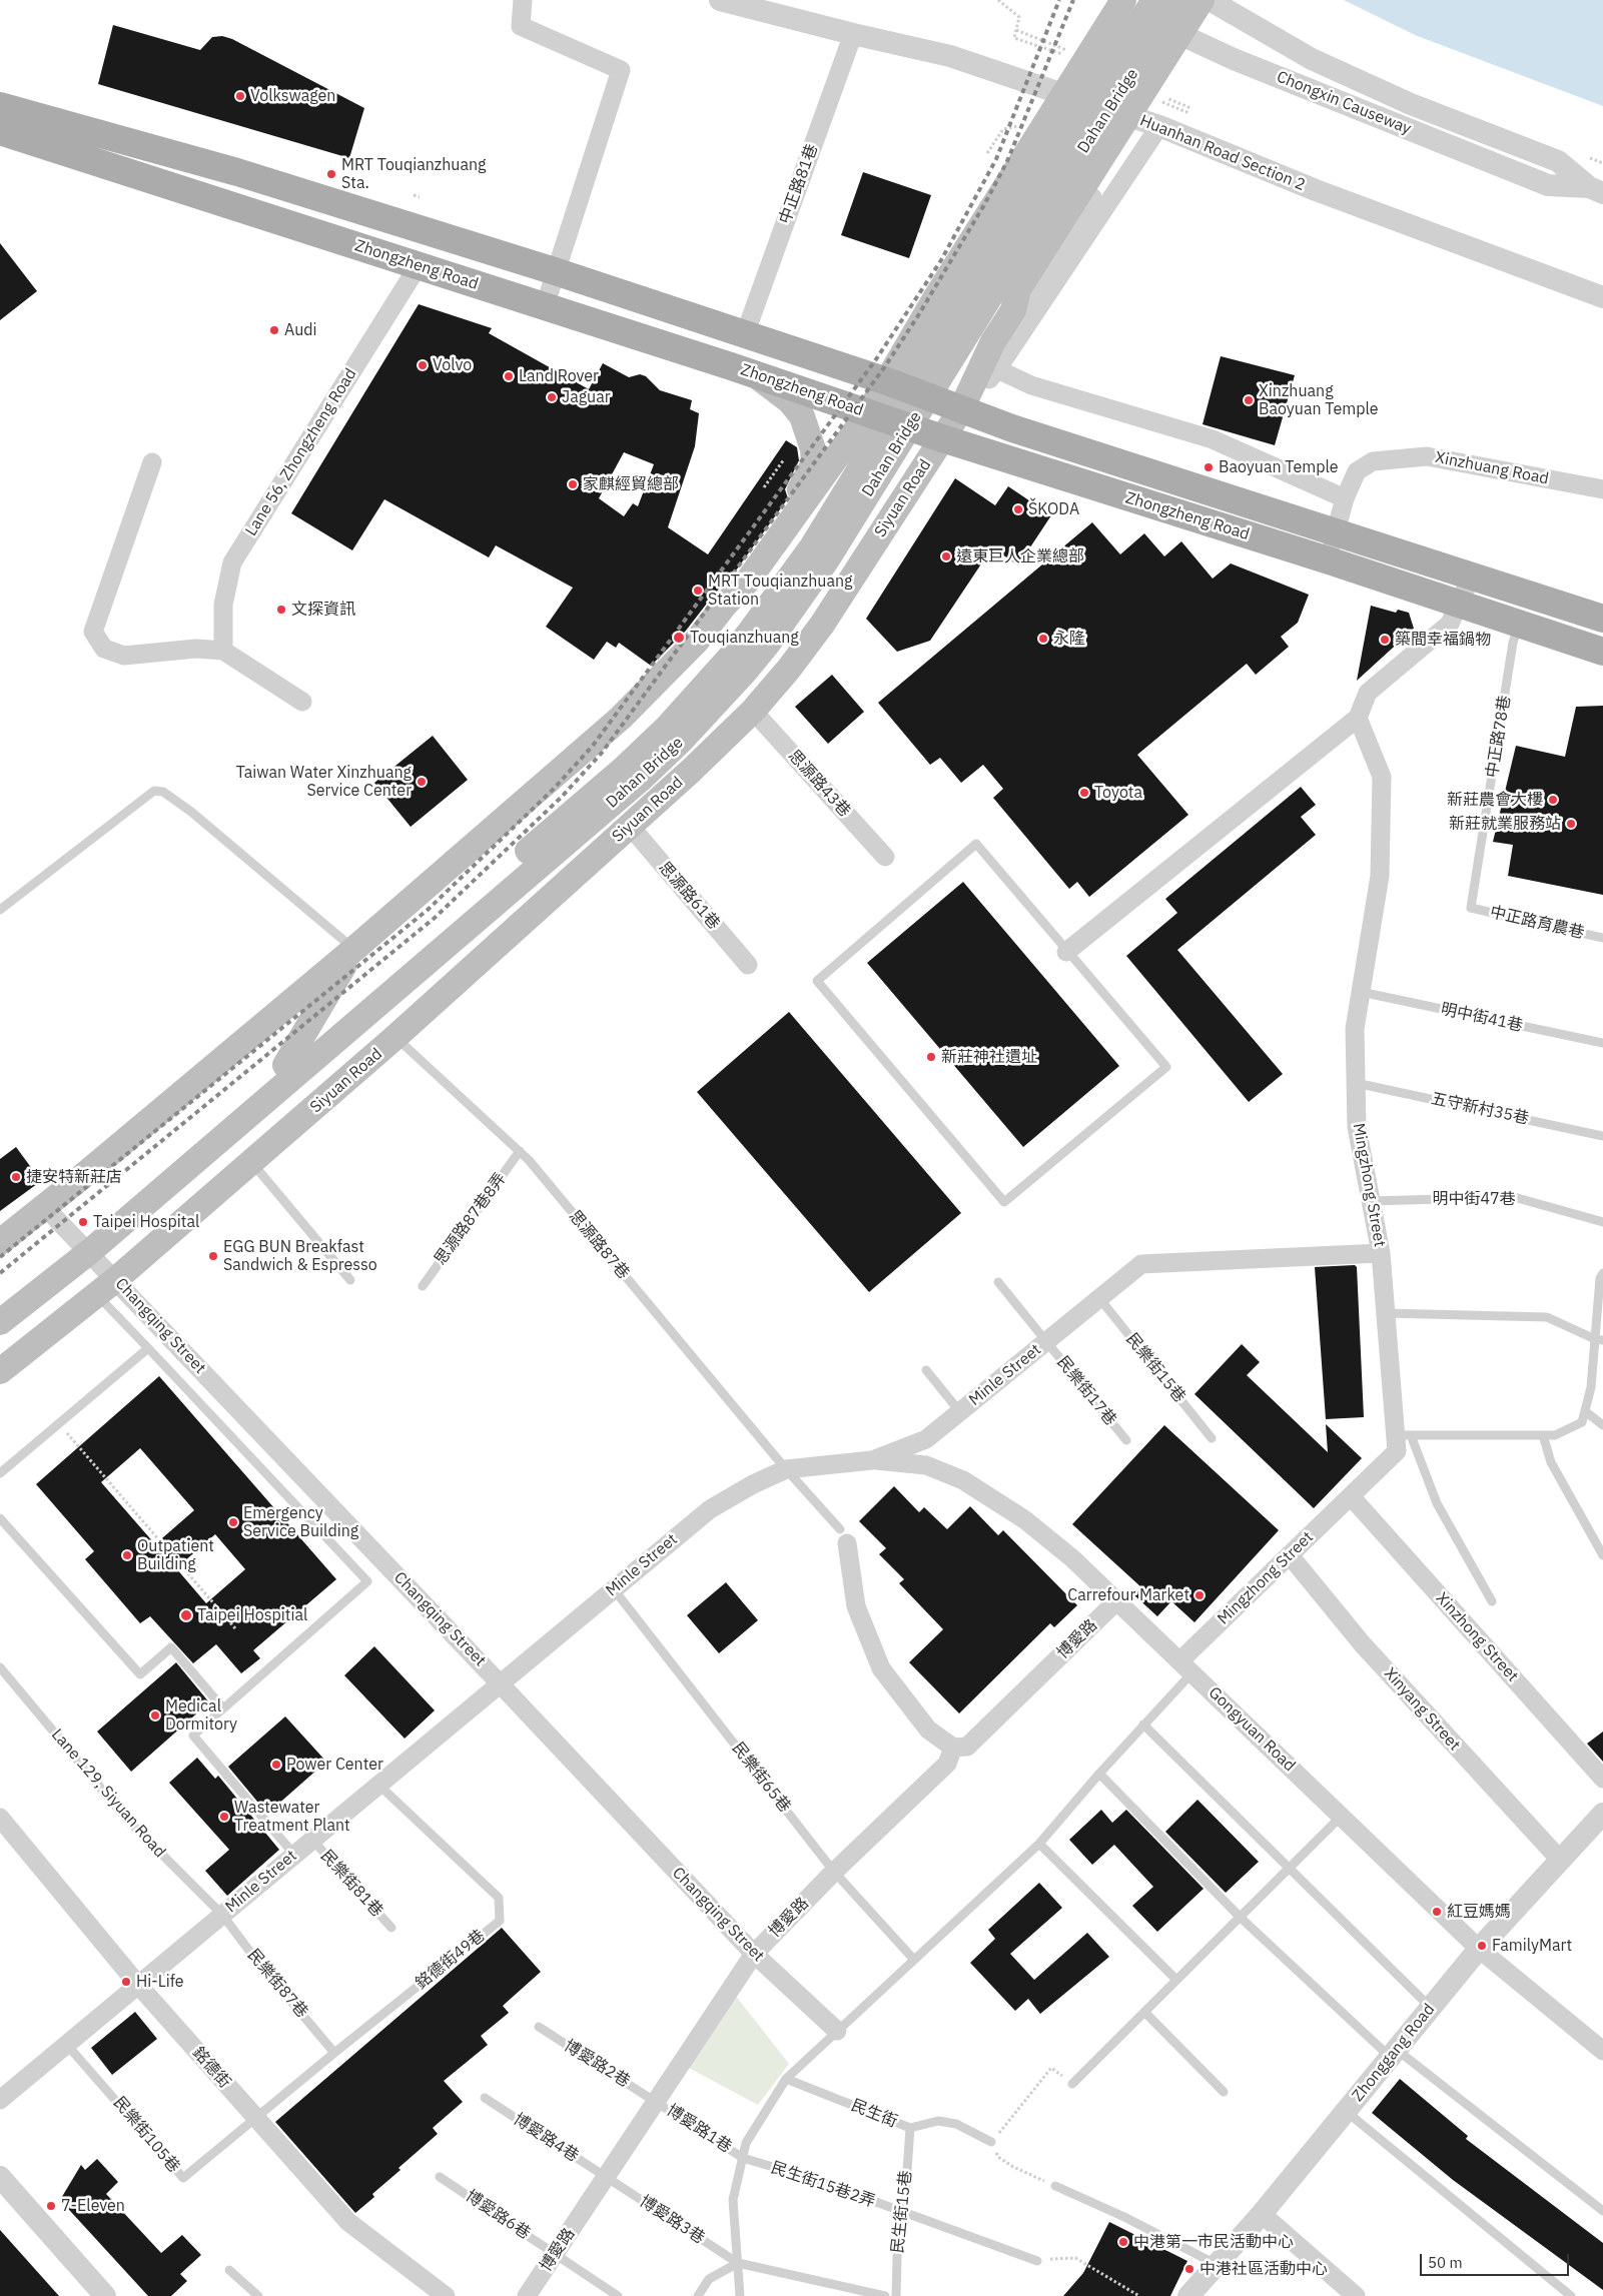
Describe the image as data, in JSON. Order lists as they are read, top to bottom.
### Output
{
  "streets": {
    "main road": ["Dahan Bridge", "Zhongzheng Road", "Siyuan Road"],
    "street": [
      "Chongxin Causeway",
      "Huanhan Road Section 2",
      "中正路81巷",
      "Lane 56, Zhongzheng Road",
      "Xinzhuang Road",
      "思源路43巷",
      "思源路61巷",
      "Mingzhong Street",
      "Changqing Street",
      "Minle Street",
      "Xinzhong Street",
      "博愛路",
      "Xinyang Street",
      "Gongyuan Road",
      "Zhonggang Road",
      "銘德街"
    ],
    "lane": [
      "中正路78巷",
      "中正路育農巷",
      "明中街41巷",
      "五守新村35巷",
      "明中街47巷",
      "思源路87巷8弄",
      "思源路87巷",
      "民樂街15巷",
      "民樂街17巷",
      "民樂街65巷",
      "Lane 129, Siyuan Road",
      "民樂街81巷",
      "銘德街49巷",
      "民樂街87巷",
      "博愛路2巷",
      "民生街",
      "博愛路1巷",
      "民樂街105巷",
      "博愛路4巷",
      "民生街15巷2弄",
      "民生街15巷",
      "博愛路6巷",
      "博愛路3巷"
    ]
  },
  "crossings": [
    ["Huanhan Road Section 2", "中正路81巷"],
    ["Huanhan Road Section 2", "Siyuan Road"],
    ["中正路81巷", "Zhongzheng Road"],
    ["Zhongzheng Road", "Lane 56, Zhongzheng Road"],
    ["Zhongzheng Road", "Xinzhuang Road"],
    ["Zhongzheng Road", "Siyuan Road"],
    ["Zhongzheng Road", "中正路78巷"],
    ["Siyuan Road", "思源路43巷"],
    ["Siyuan Road", "思源路61巷"],
    ["Siyuan Road", "思源路87巷"],
    ["Siyuan Road", "Changqing Street"],
    ["中正路78巷", "中正路育農巷"],
    ["明中街41巷", "Mingzhong Street"],
    ["五守新村35巷", "Mingzhong Street"],
    ["Mingzhong Street", "明中街47巷"],
    ["Mingzhong Street", "Minle Street"],
    ["Mingzhong Street", "Xinzhong Street"],
    ["Mingzhong Street", "Xinyang Street"],
    ["Mingzhong Street", "Gongyuan Road"],
    ["思源路87巷8弄", "思源路87巷"],
    ["思源路87巷", "Minle Street"],
    ["Changqing Street", "Minle Street"],
    ["Changqing Street", "博愛路"],
    ["民樂街15巷", "Minle Street"],
    ["Minle Street", "民樂街17巷"],
    ["Minle Street", "Gongyuan Road"],
    ["Minle Street", "民樂街65巷"],
    ["Minle Street", "Lane 129, Siyuan Road"],
    ["Minle Street", "民樂街81巷"],
    ["Minle Street", "銘德街49巷"],
    ["Minle Street", "民樂街87巷"],
    ["Minle Street", "銘德街"],
    ["Minle Street", "民樂街105巷"],
    ["博愛路", "Gongyuan Road"],
    ["博愛路", "民樂街65巷"],
    ["博愛路", "博愛路2巷"],
    ["博愛路", "博愛路1巷"],
    ["博愛路", "博愛路4巷"],
    ["博愛路", "博愛路6巷"],
    ["博愛路", "博愛路3巷"],
    ["Xinyang Street", "Zhonggang Road"],
    ["Gongyuan Road", "Zhonggang Road"],
    ["Lane 129, Siyuan Road", "民樂街87巷"],
    ["銘德街49巷", "民樂街87巷"],
    ["銘德街49巷", "銘德街"],
    ["銘德街49巷", "民樂街105巷"],
    ["博愛路2巷", "博愛路1巷"],
    ["銘德街", "民樂街105巷"],
    ["民生街", "民生街15巷"],
    ["博愛路1巷", "民生街15巷2弄"],
    ["博愛路4巷", "博愛路3巷"],
    ["民生街15巷2弄", "民生街15巷"]
  ],
  "places": [
    "Volkswagen",
    "MRT Touqianzhuang Sta.",
    "Audi",
    "Volvo",
    "Land Rover",
    "Jaguar",
    "Xinzhuang Baoyuan Temple",
    "Baoyuan Temple",
    "家麒經貿總部",
    "ŠKODA",
    "遠東巨人企業總部",
    "MRT Touqianzhuang Station",
    "文探資訊",
    "Touqianzhuang",
    "永隆",
    "築間幸福鍋物",
    "Taiwan Water Xinzhuang Service Center",
    "Toyota",
    "新莊農會大樓",
    "新莊就業服務站",
    "新莊神社遺址",
    "捷安特新莊店",
    "Taipei Hospital",
    "EGG BUN Breakfast Sandwich & Espresso",
    "Emergency Service Building",
    "Outpatient Building",
    "Carrefour Market",
    "Taipei Hospitial",
    "Medical Dormitory",
    "Power Center",
    "Wastewater Treatment Plant",
    "紅豆媽媽",
    "FamilyMart",
    "Hi-Life",
    "7-Eleven",
    "中港第一市民活動中心",
    "中港社區活動中心"
  ],
  "scale_bar": "50 m"
}
